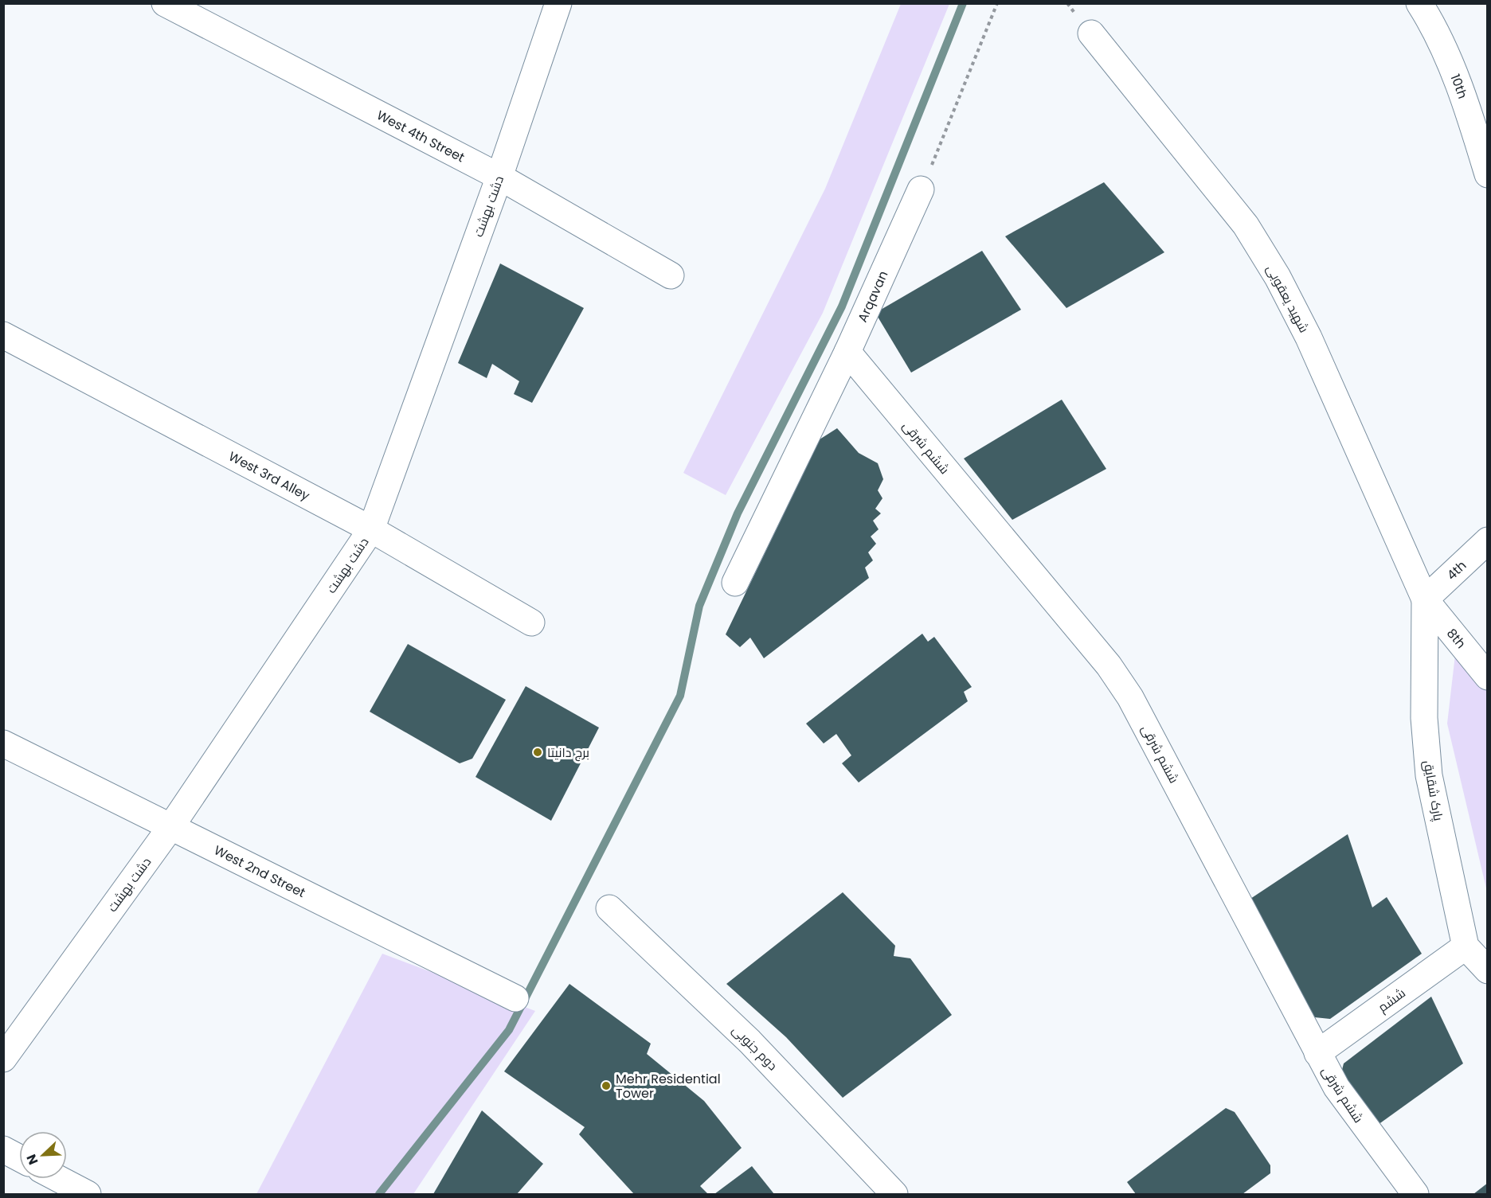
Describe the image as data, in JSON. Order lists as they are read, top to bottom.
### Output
{
  "streets": {
    "street": [
      "10th",
      "West 4th Street",
      "دشت بهشت",
      "Arqavan",
      "شهید یعقوبی",
      "ششم شرقی",
      "West 3rd Alley",
      "4th",
      "8th",
      "پارک شقایق",
      "West 2nd Street",
      "ششم",
      "دوم جنوبی"
    ]
  },
  "crossings": [
    ["West 4th Street", "دشت بهشت"],
    ["دشت بهشت", "West 3rd Alley"],
    ["دشت بهشت", "West 2nd Street"],
    ["Arqavan", "ششم شرقی"],
    ["شهید یعقوبی", "4th"],
    ["شهید یعقوبی", "8th"],
    ["شهید یعقوبی", "پارک شقایق"],
    ["ششم شرقی", "ششم"],
    ["4th", "8th"],
    ["4th", "پارک شقایق"],
    ["8th", "پارک شقایق"],
    ["پارک شقایق", "ششم"]
  ],
  "places": ["برج دانیتا", "Mehr Residential Tower"],
  "north": "bottom left"
}
